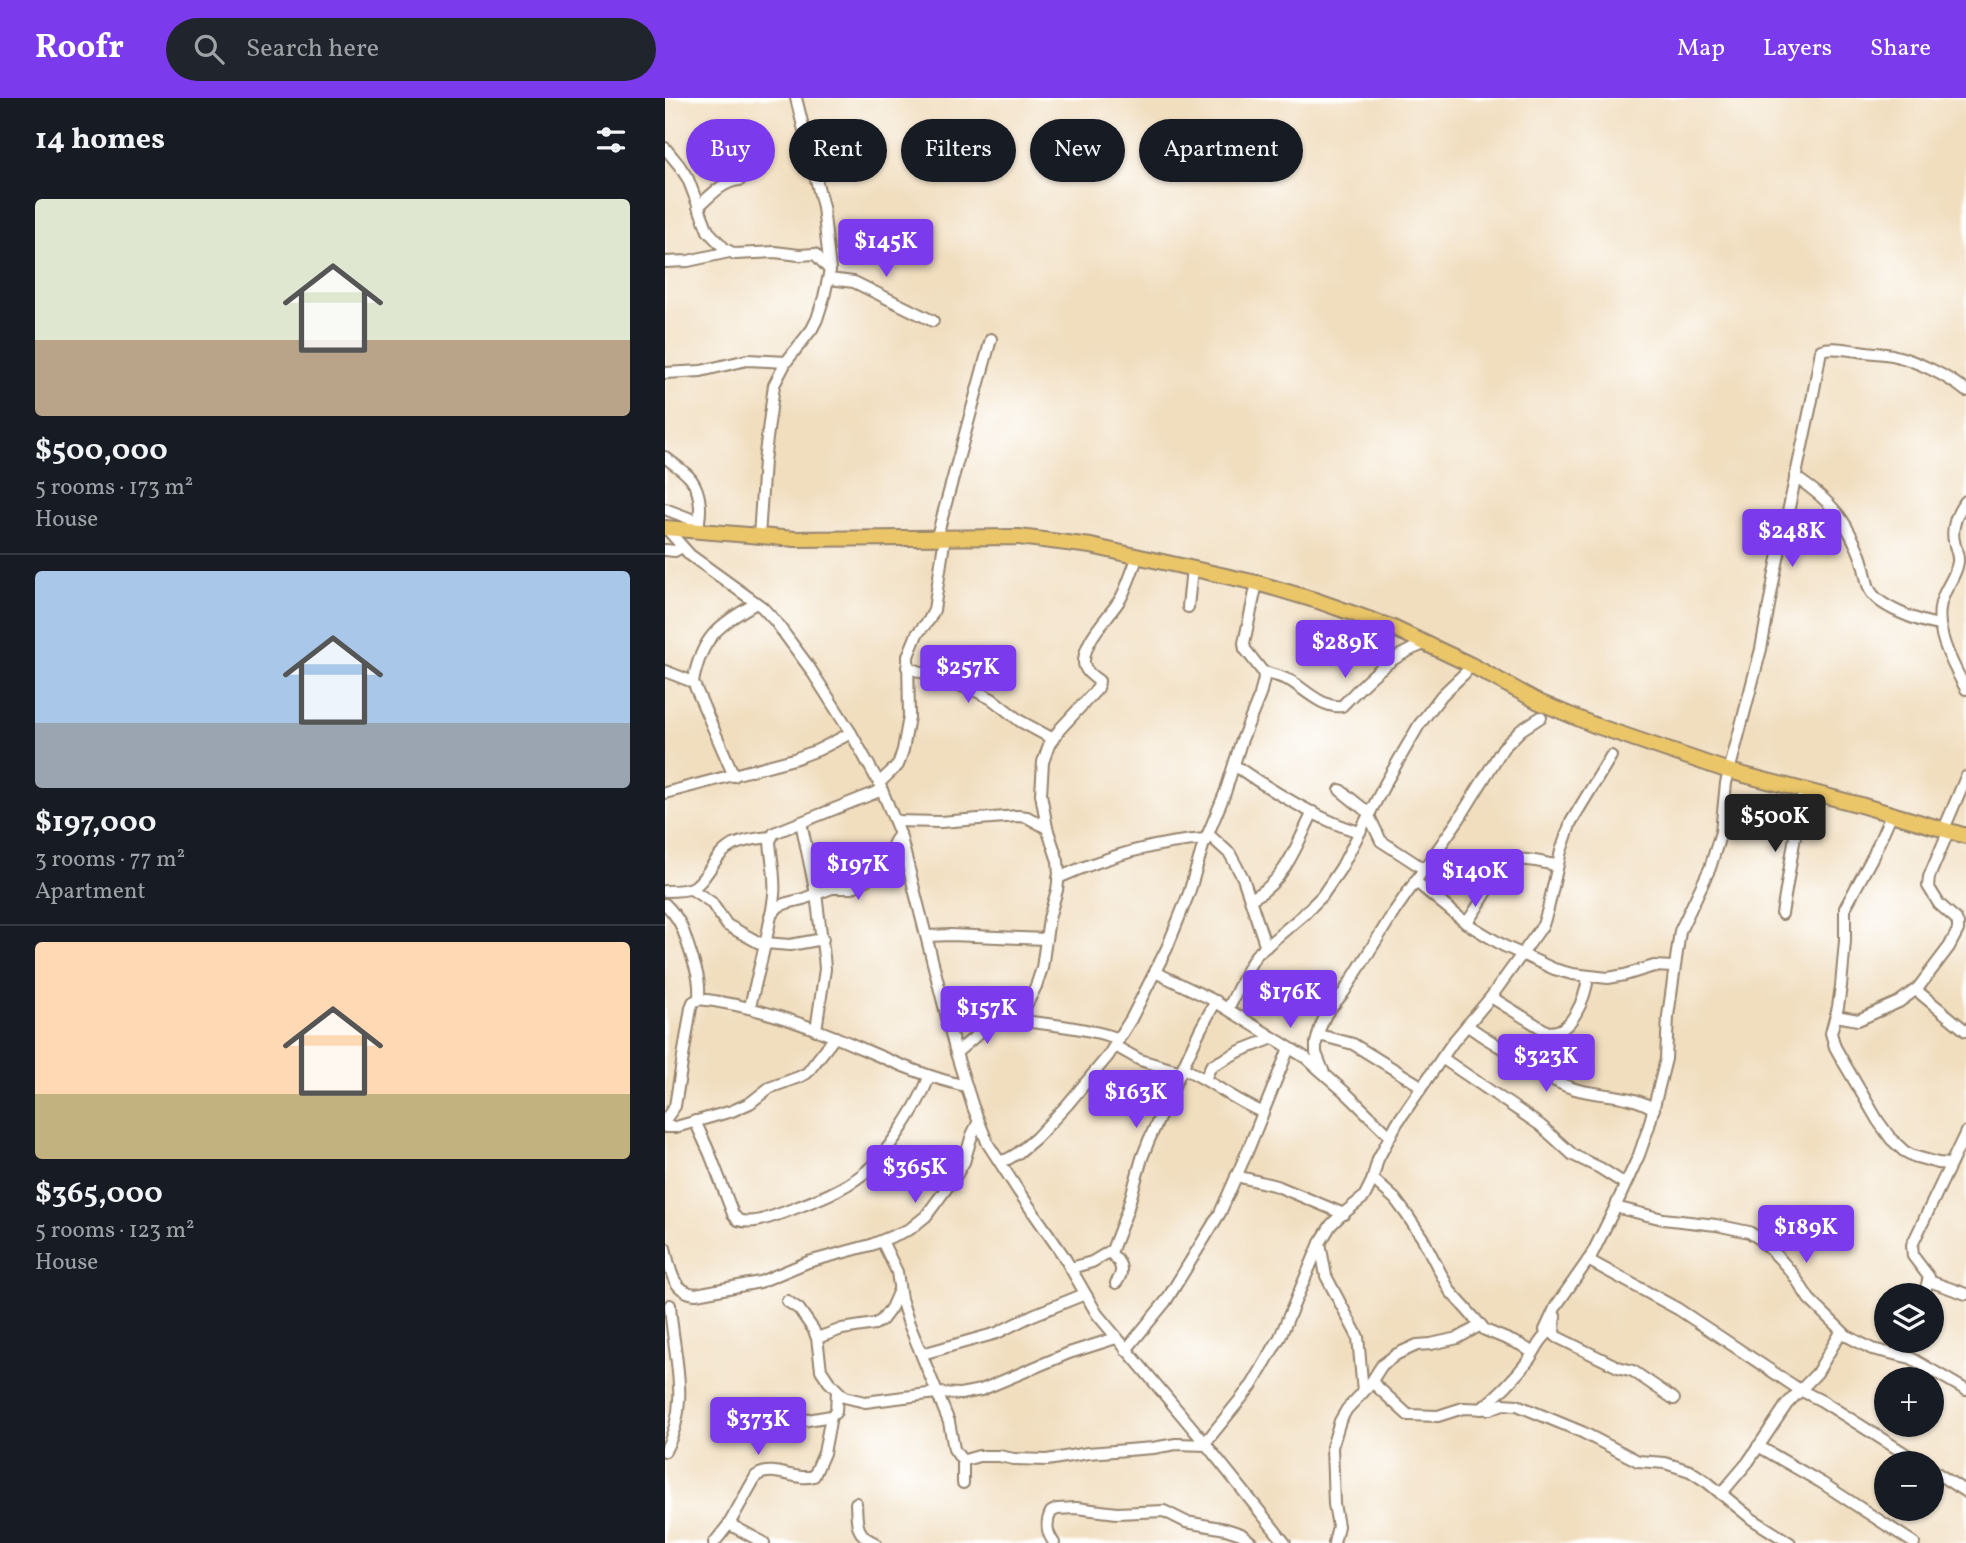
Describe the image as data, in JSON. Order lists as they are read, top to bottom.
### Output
{
  "page": {
    "header": "Roofr",
    "search": "Search here",
    "nav": ["Map", "Layers", "Share"],
    "heading": "14 homes",
    "chip": [
      "Buy",
      "Rent",
      "Filters",
      "New",
      "Apartment"
    ],
    "list": [
      {
        "name": "$500,000",
        "note": "5 rooms · 173 m² · House"
      },
      {
        "name": "$197,000",
        "note": "3 rooms · 77 m² · Apartment"
      },
      {
        "name": "$365,000",
        "note": "5 rooms · 123 m² · House"
      }
    ],
    "price": [
      "$145K",
      "$248K",
      "$289K",
      "$257K",
      "$500K",
      "$197K",
      "$140K",
      "$176K",
      "$157K",
      "$323K",
      "$163K",
      "$365K",
      "$189K",
      "$373K"
    ],
    "map_buttons": ["+", "−"]
  }
}
